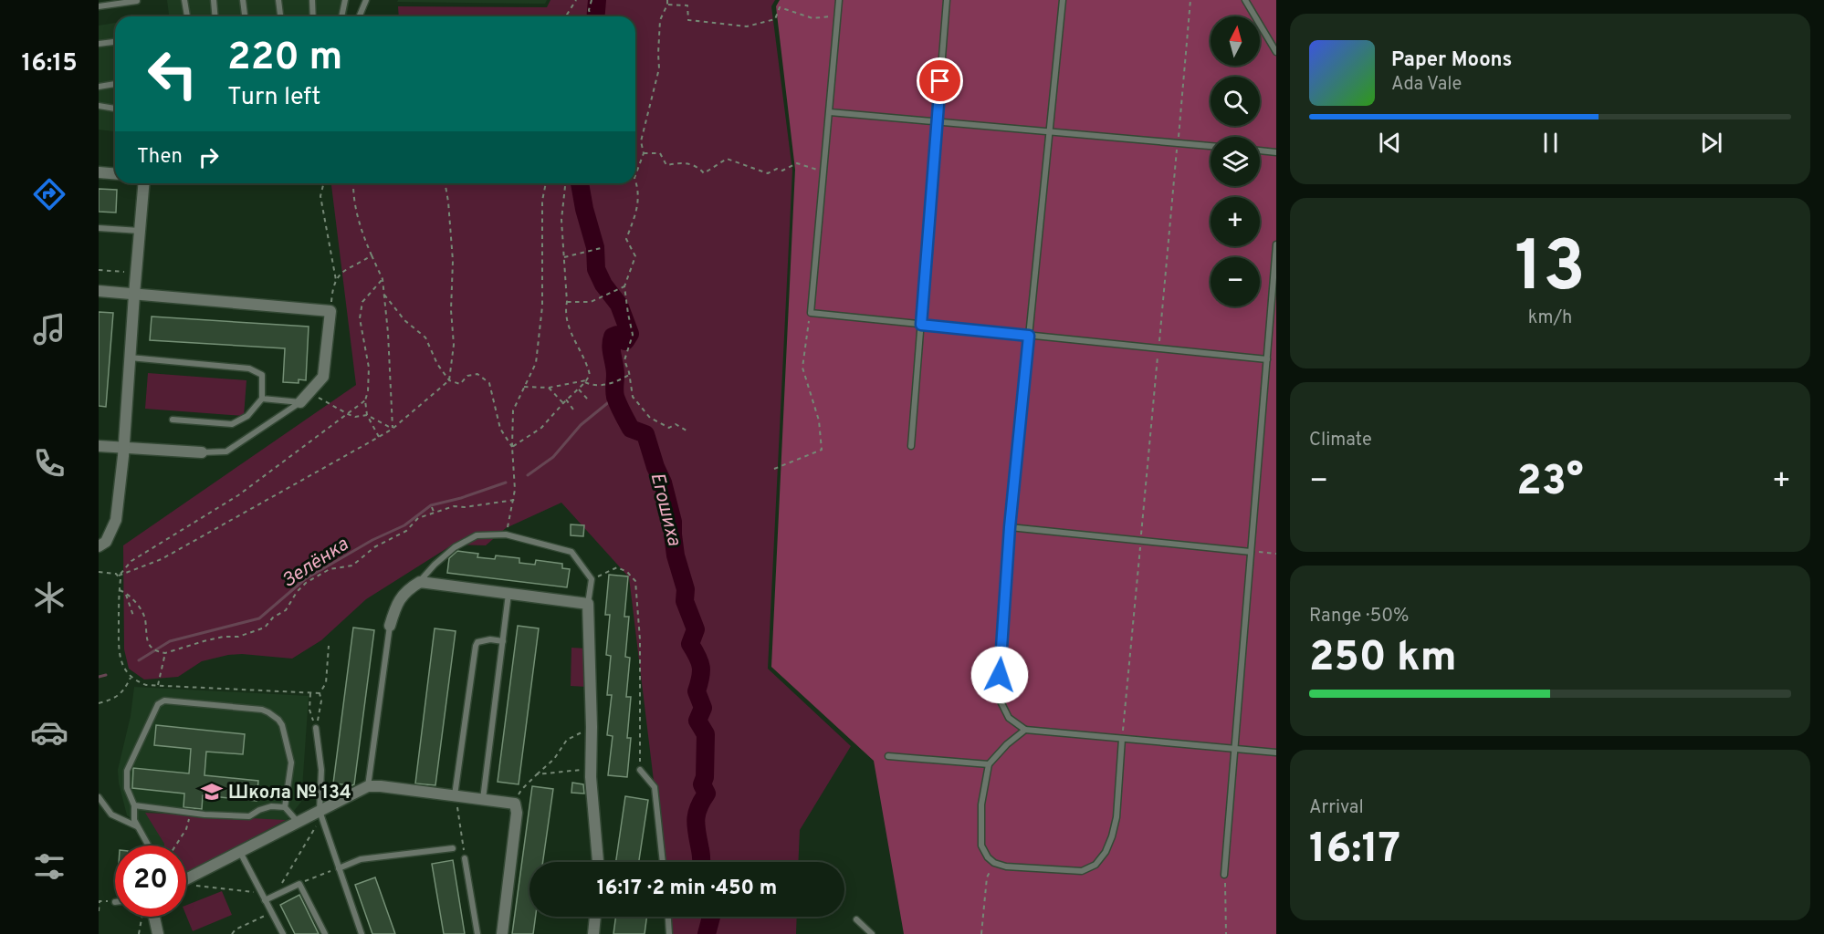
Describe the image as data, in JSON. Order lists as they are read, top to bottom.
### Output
{
  "water": ["Егошиха", "Зелёнка"],
  "places": {
    "school or university": ["Школа № 134"]
  },
  "north": "top",
  "page": {
    "tabs": "16:15",
    "map_buttons": ["+", "−"],
    "turn": ["220 m", "Turn left"],
    "song": ["Paper Moons", "Ada Vale"],
    "then": "Then",
    "tile": [
      ["13", "km/h"],
      "Climate",
      ["Range · 50%", "250 km"],
      ["Arrival", "16:17"]
    ],
    "heat": ["−", "23°", "+"],
    "limit": "20",
    "trip": "16:17 · 2 min · 450 m"
  }
}
